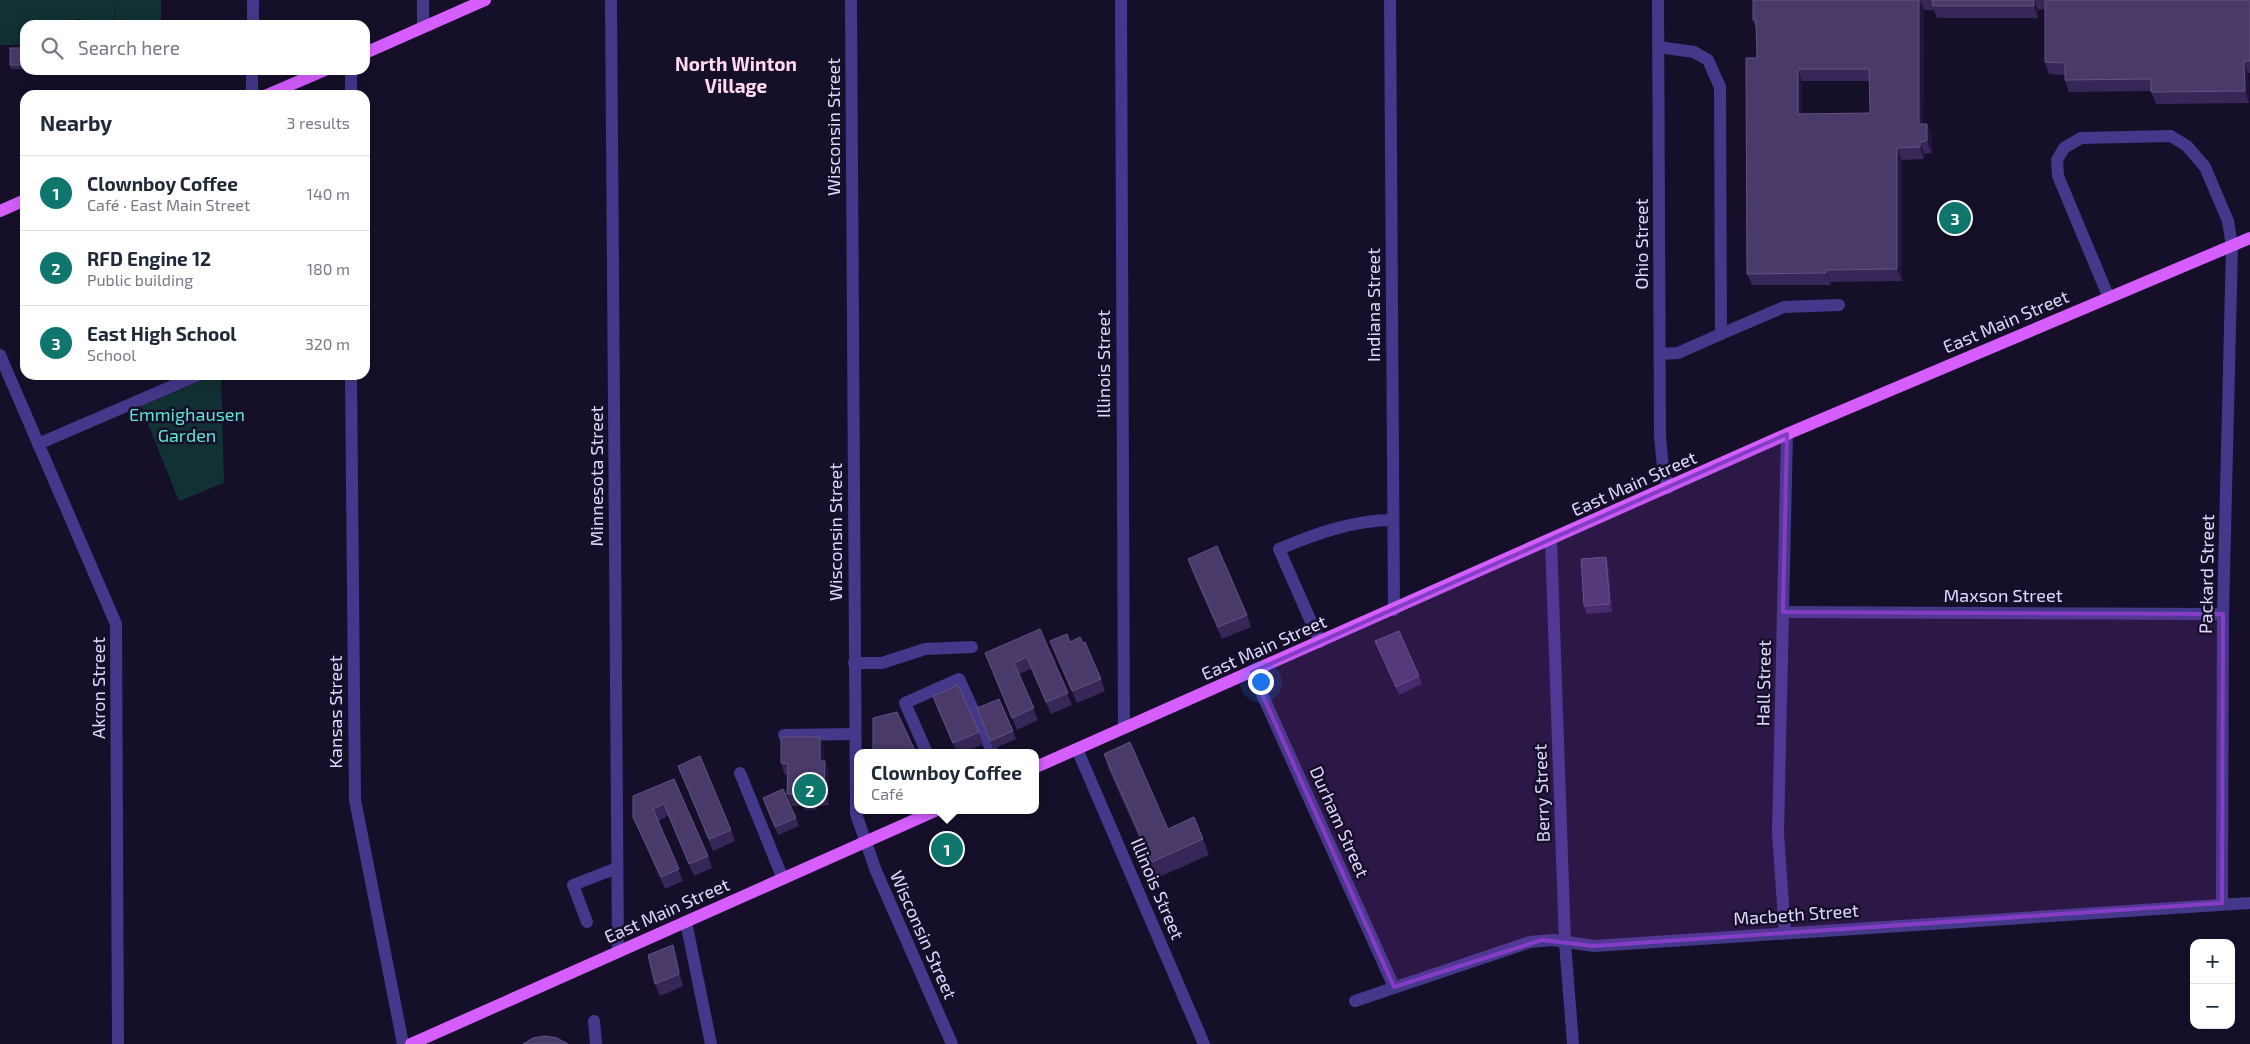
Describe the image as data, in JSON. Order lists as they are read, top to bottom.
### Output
{
  "streets": {
    "main road": ["East Main Street"],
    "street": [
      "Wisconsin Street",
      "Ohio Street",
      "Indiana Street",
      "Illinois Street",
      "Minnesota Street",
      "Packard Street",
      "Maxson Street",
      "Hall Street",
      "Akron Street",
      "Kansas Street",
      "Berry Street",
      "Durham Street",
      "Macbeth Street"
    ]
  },
  "crossings": [
    ["Wisconsin Street", "East Main Street"],
    ["Ohio Street", "East Main Street"],
    ["Indiana Street", "East Main Street"],
    ["East Main Street", "Illinois Street"],
    ["East Main Street", "Minnesota Street"],
    ["East Main Street", "Packard Street"],
    ["East Main Street", "Hall Street"],
    ["East Main Street", "Berry Street"],
    ["East Main Street", "Durham Street"],
    ["Packard Street", "Maxson Street"],
    ["Packard Street", "Macbeth Street"],
    ["Maxson Street", "Hall Street"],
    ["Hall Street", "Macbeth Street"],
    ["Berry Street", "Macbeth Street"],
    ["Durham Street", "Macbeth Street"]
  ],
  "districts": ["North Winton Village"],
  "parks": ["Emmighausen Garden"],
  "page": {
    "search": "Search here",
    "heading": ["Nearby", "3 results"],
    "list": [
      {
        "mark": "1",
        "name": "Clownboy Coffee",
        "note": "Café · East Main Street",
        "value": "140 m"
      },
      {
        "mark": "2",
        "name": "RFD Engine 12",
        "note": "Public building",
        "value": "180 m"
      },
      {
        "mark": "3",
        "name": "East High School",
        "note": "School",
        "value": "320 m"
      }
    ],
    "pins": ["3", "2", "1"],
    "popup": ["Clownboy Coffee", "Café"],
    "map_buttons": ["+", "−"]
  }
}
